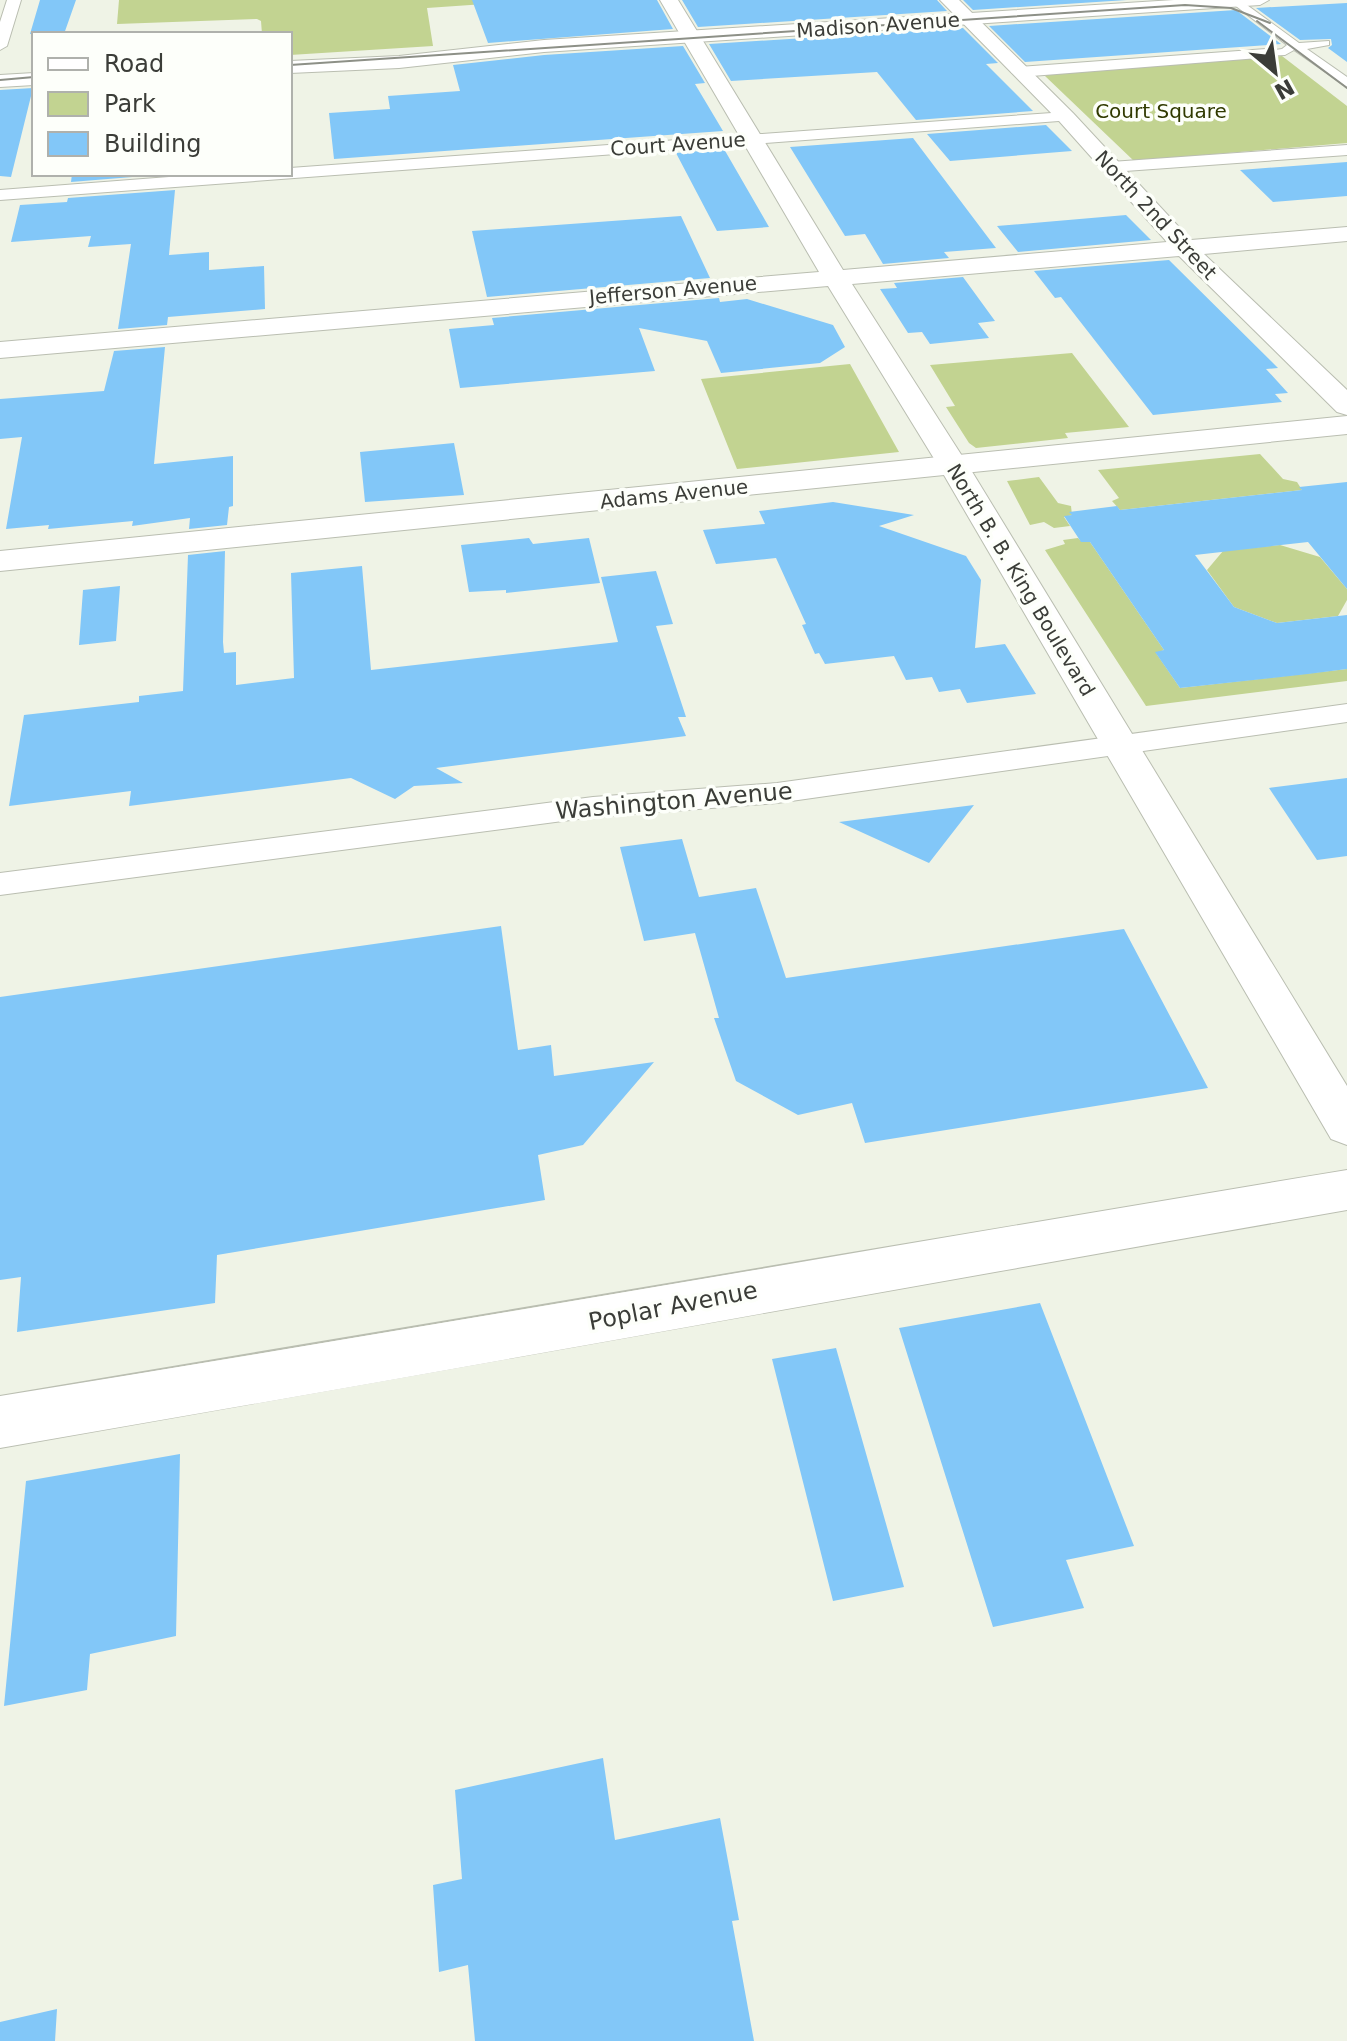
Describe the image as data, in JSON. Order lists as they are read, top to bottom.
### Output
{
  "streets": {
    "main road": [
      "Madison Avenue",
      "North 2nd Street",
      "Jefferson Avenue",
      "Adams Avenue",
      "North B. B. King Boulevard",
      "Poplar Avenue"
    ],
    "street": ["Court Avenue", "Washington Avenue"]
  },
  "crossings": [
    ["Madison Avenue", "North 2nd Street"],
    ["Madison Avenue", "North B. B. King Boulevard"],
    ["Court Avenue", "North 2nd Street"],
    ["Court Avenue", "North B. B. King Boulevard"],
    ["North 2nd Street", "Jefferson Avenue"],
    ["Jefferson Avenue", "North B. B. King Boulevard"],
    ["Adams Avenue", "North B. B. King Boulevard"],
    ["North B. B. King Boulevard", "Washington Avenue"]
  ],
  "parks": ["Court Square"],
  "legend": ["Road", "Park", "Building"],
  "north": "bottom right"
}
